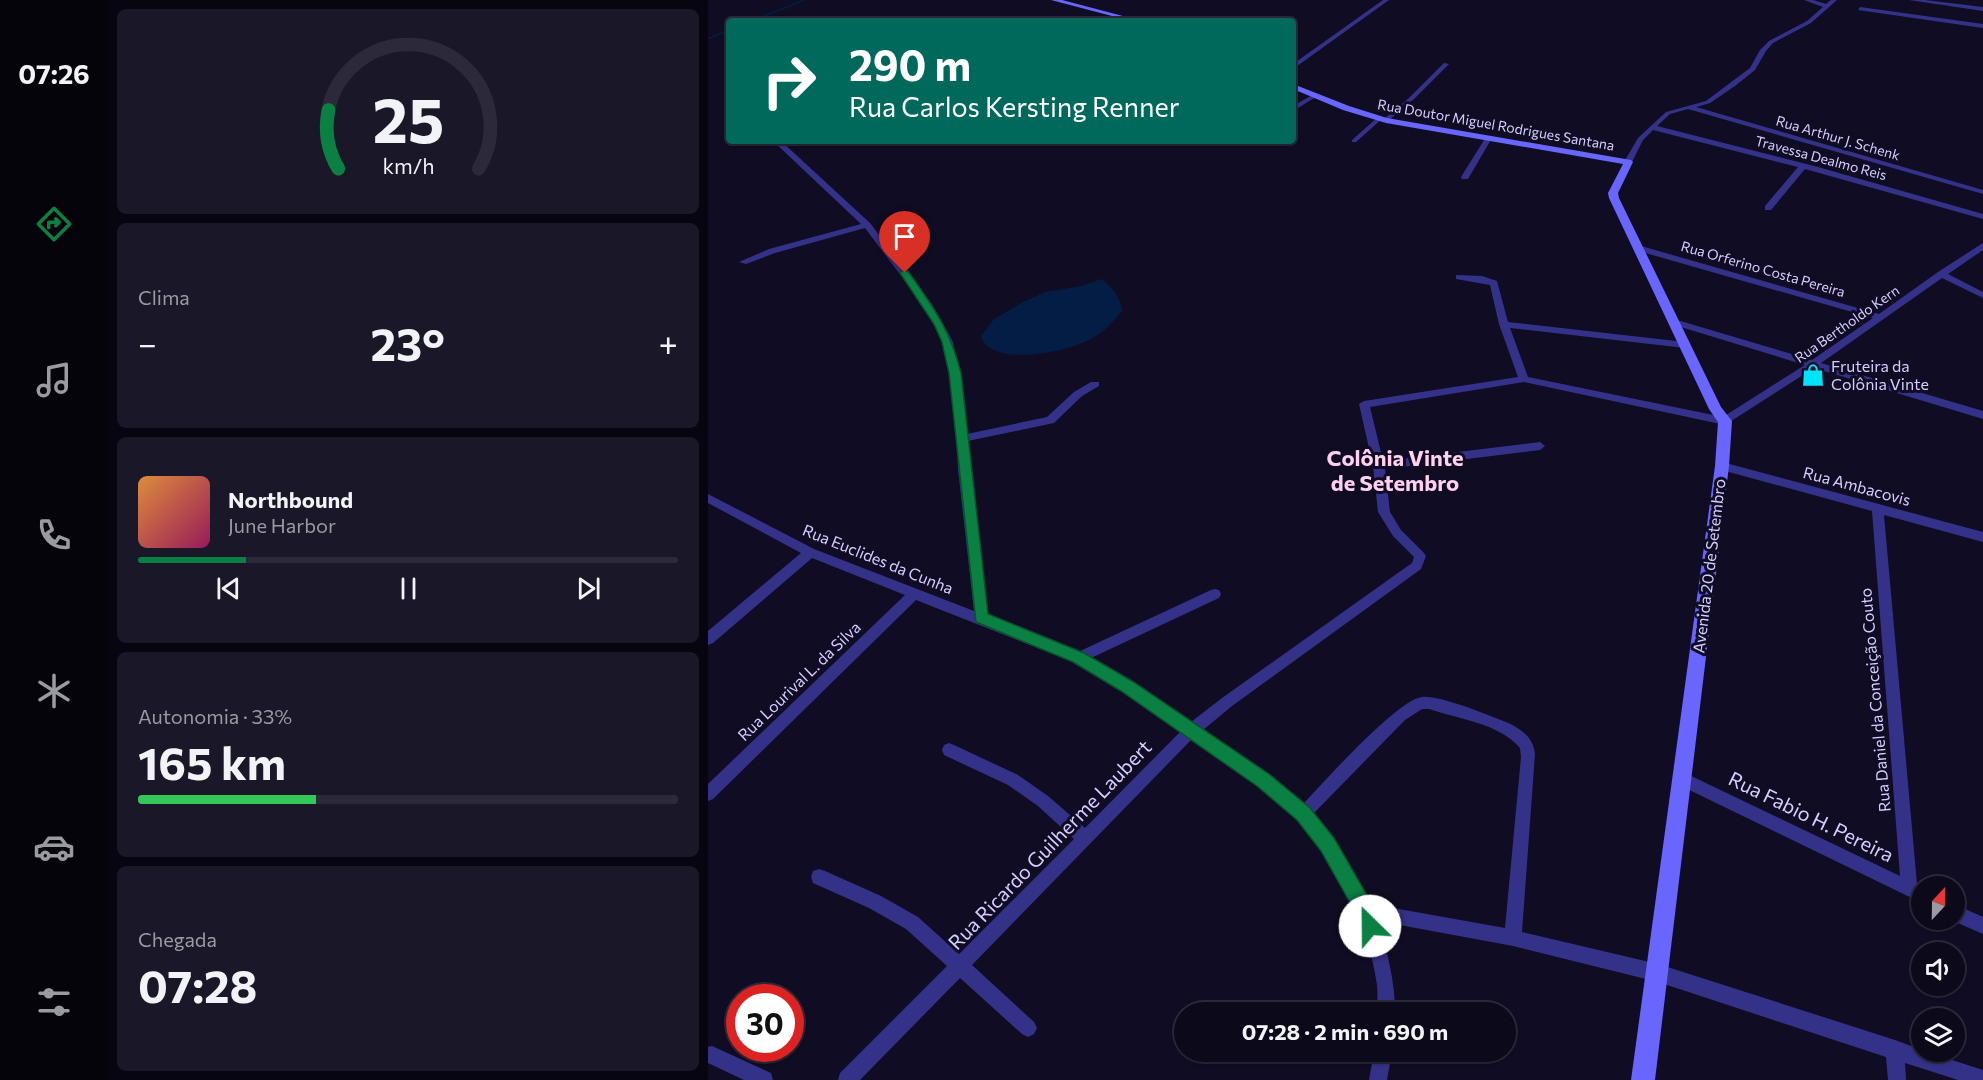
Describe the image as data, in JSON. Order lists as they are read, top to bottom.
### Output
{
  "streets": {
    "street": [
      "Rua Doutor Miguel Rodrigues Santana",
      "Rua Arthur J. Schenk",
      "Travessa Dealmo Reis",
      "Rua Orferino Costa Pereira",
      "Rua Bertholdo Kern",
      "Rua Ambacovis",
      "Rua Euclides da Cunha",
      "Avenida 20 de Setembro",
      "Rua Lourival L. da Silva",
      "Rua Daniel da Conceição Couto",
      "Rua Fabio H. Pereira",
      "Rua Ricardo Guilherme Laubert"
    ]
  },
  "crossings": [
    ["Rua Orferino Costa Pereira", "Rua Bertholdo Kern"],
    ["Rua Bertholdo Kern", "Avenida 20 de Setembro"],
    ["Rua Ambacovis", "Avenida 20 de Setembro"],
    ["Rua Ambacovis", "Rua Daniel da Conceição Couto"],
    ["Rua Euclides da Cunha", "Rua Lourival L. da Silva"],
    ["Rua Euclides da Cunha", "Rua Ricardo Guilherme Laubert"],
    ["Avenida 20 de Setembro", "Rua Fabio H. Pereira"]
  ],
  "districts": ["Colônia Vinte de Setembro"],
  "places": {
    "shop": ["Fruteira da Colônia Vinte"]
  },
  "north": "top",
  "page": {
    "tabs": "07:26",
    "turn": ["290 m", "Rua Carlos Kersting Renner"],
    "tile": [
      "Clima",
      ["Autonomia · 33%", "165 km"],
      ["Chegada", "07:28"]
    ],
    "heat": ["−", "23°", "+"],
    "song": ["Northbound", "June Harbor"],
    "limit": "30",
    "trip": "07:28 · 2 min · 690 m",
    "gauge": ["25", "km/h"]
  }
}
